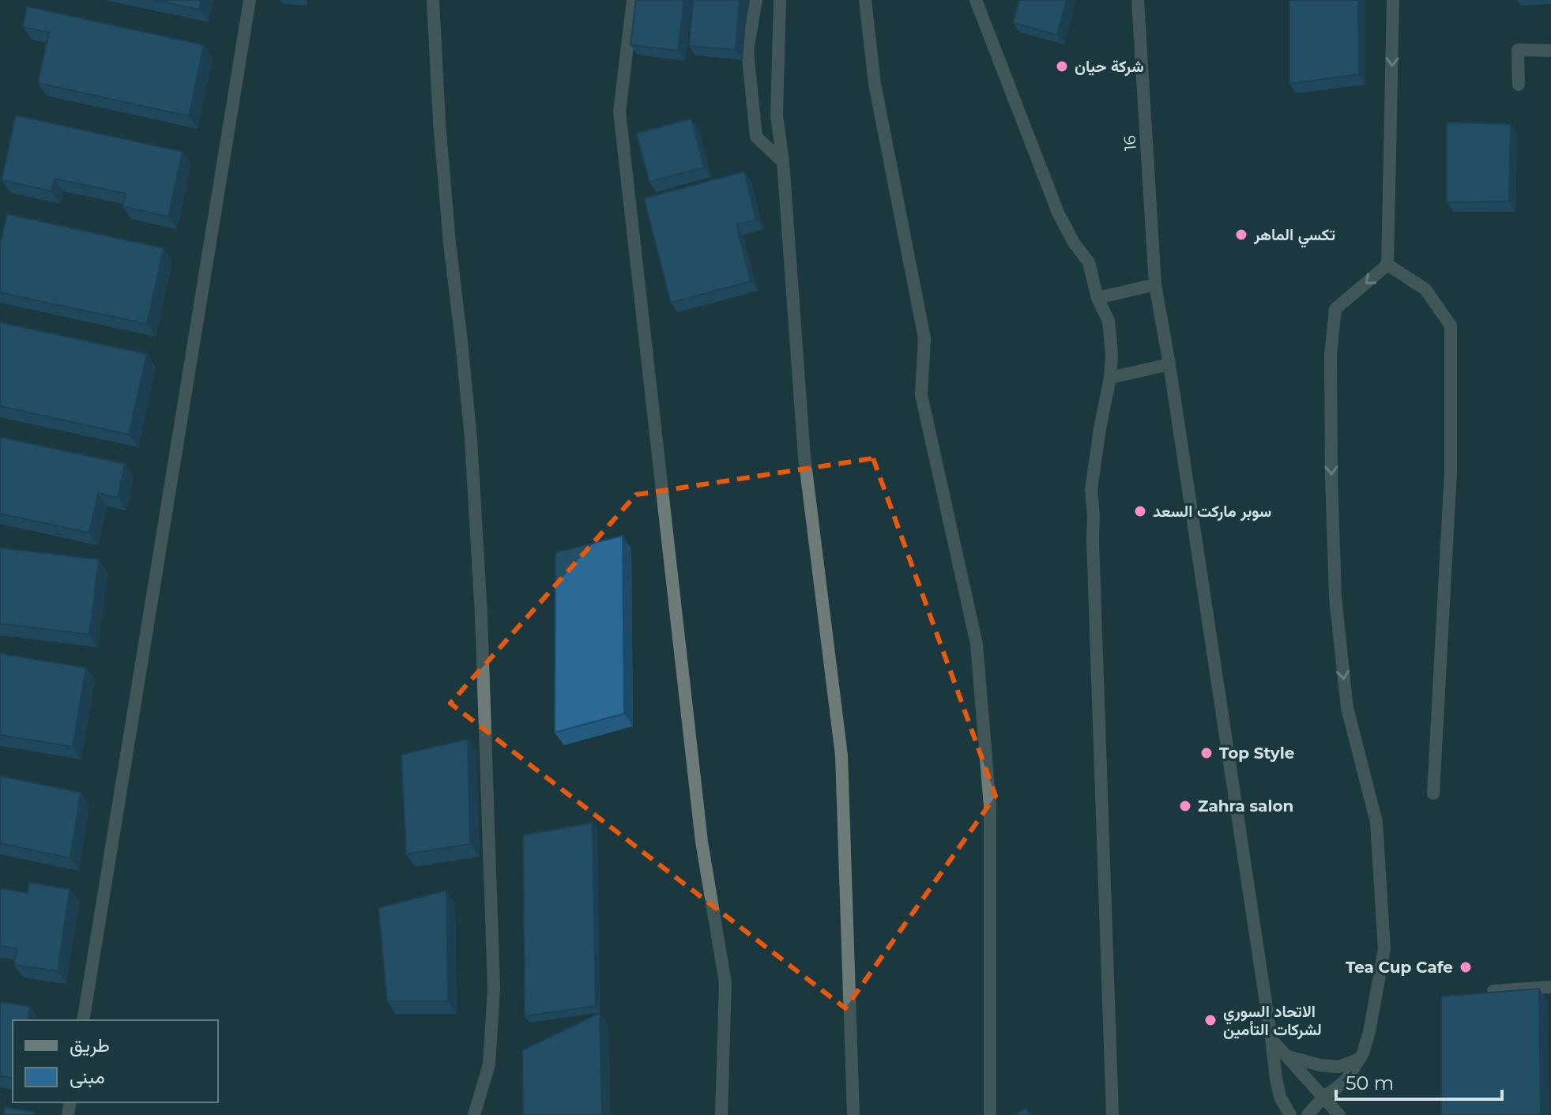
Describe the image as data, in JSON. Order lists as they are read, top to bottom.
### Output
{
  "streets": {
    "street": ["16"]
  },
  "places": [
    "شركة حيان",
    "تكسي الماهر",
    "سوبر ماركت السعد",
    "Top Style",
    "Zahra salon",
    "Tea Cup Cafe",
    "الاتحاد السوري لشركات التأمين"
  ],
  "legend": ["طريق", "مبنى"],
  "scale_bar": "50 m"
}
